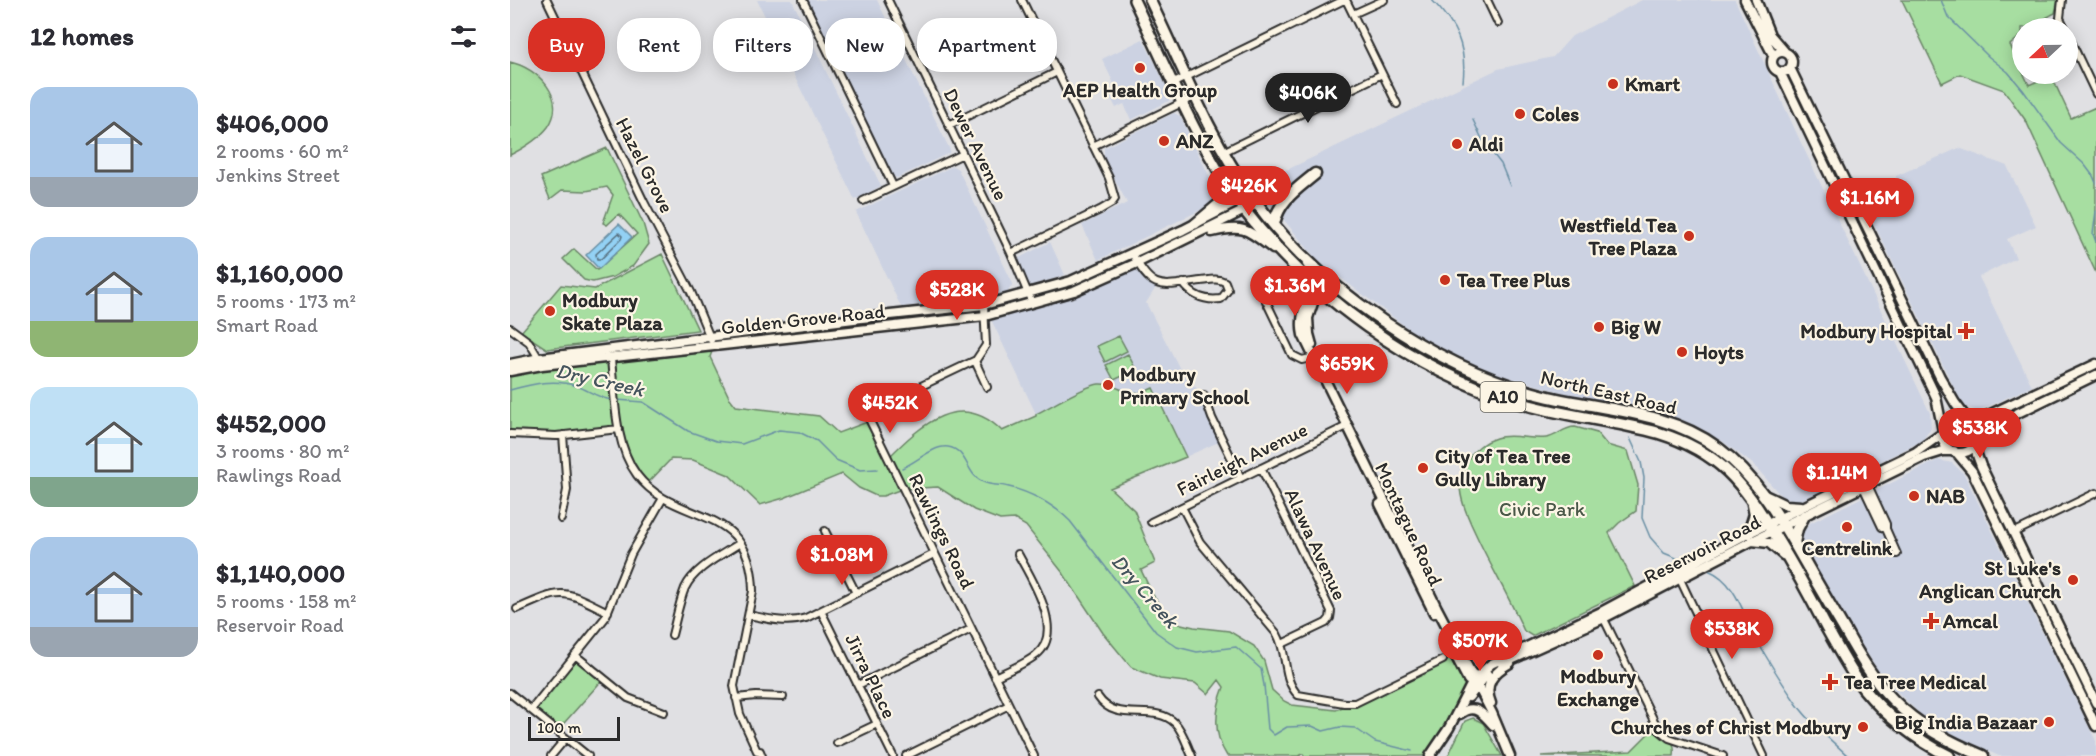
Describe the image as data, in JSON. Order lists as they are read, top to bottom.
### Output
{
  "streets": {
    "highway": ["North East Road", "A10"],
    "main road": ["Golden Grove Road", "Montague Road", "Reservoir Road"],
    "street": [
      "Dewer Avenue",
      "Hazel Grove",
      "Fairleigh Avenue",
      "Rawlings Road",
      "Alawa Avenue",
      "Jirra Place"
    ]
  },
  "crossings": [
    ["Dewer Avenue", "Golden Grove Road"],
    ["Hazel Grove", "Golden Grove Road"],
    ["Golden Grove Road", "North East Road"],
    ["North East Road", "Montague Road"],
    ["North East Road", "Reservoir Road"],
    ["Fairleigh Avenue", "Montague Road"],
    ["Fairleigh Avenue", "Alawa Avenue"],
    ["Montague Road", "Reservoir Road"]
  ],
  "water": ["Dry Creek"],
  "parks": ["Civic Park"],
  "places": {
    "other": [
      "AEP Health Group",
      "Kmart",
      "Coles",
      "ANZ",
      "Aldi",
      "Westfield Tea Tree Plaza",
      "Tea Tree Plus",
      "Modbury Skate Plaza",
      "Big W",
      "Hoyts",
      "Modbury Primary School",
      "City of Tea Tree Gully Library",
      "NAB",
      "Centrelink",
      "St Luke's Anglican Church",
      "Modbury Exchange",
      "Big India Bazaar",
      "Churches of Christ Modbury"
    ],
    "health": ["Modbury Hospital", "Amcal", "Tea Tree Medical"]
  },
  "scale_bar": "100 m",
  "north": "left",
  "page": {
    "heading": "12 homes",
    "chip": [
      "Buy",
      "Rent",
      "Filters",
      "New",
      "Apartment"
    ],
    "list": [
      {
        "name": "$406,000",
        "note": "2 rooms · 60 m² · Jenkins Street"
      },
      {
        "name": "$1,160,000",
        "note": "5 rooms · 173 m² · Smart Road"
      },
      {
        "name": "$452,000",
        "note": "3 rooms · 80 m² · Rawlings Road"
      },
      {
        "name": "$1,140,000",
        "note": "5 rooms · 158 m² · Reservoir Road"
      }
    ],
    "price": [
      "$406K",
      "$426K",
      "$1.16M",
      "$1.36M",
      "$528K",
      "$659K",
      "$452K",
      "$538K",
      "$1.14M",
      "$1.08M",
      "$538K",
      "$507K"
    ],
    "scale": "100 m"
  }
}
